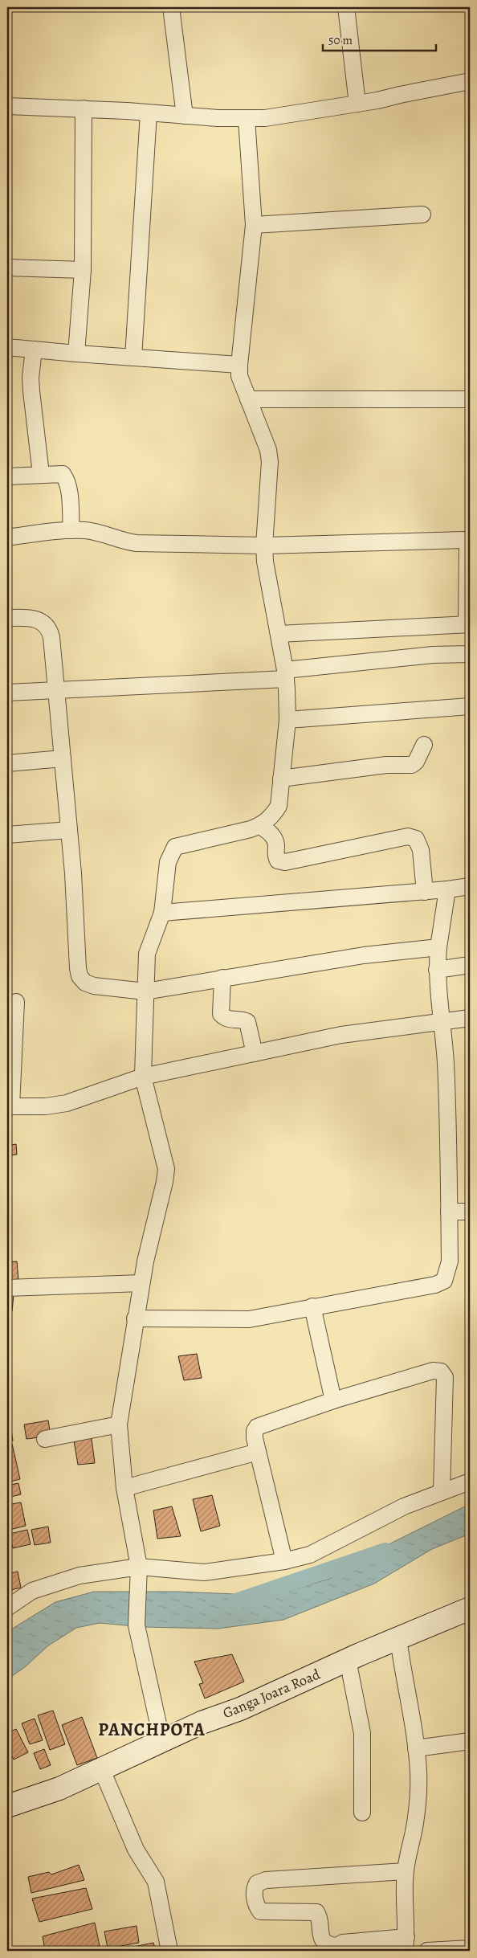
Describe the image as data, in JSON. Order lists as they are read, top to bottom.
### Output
{
  "streets": {
    "main road": ["Ganga Joara Road"]
  },
  "districts": ["PANCHPOTA"],
  "scale_bar": "50 m"
}
